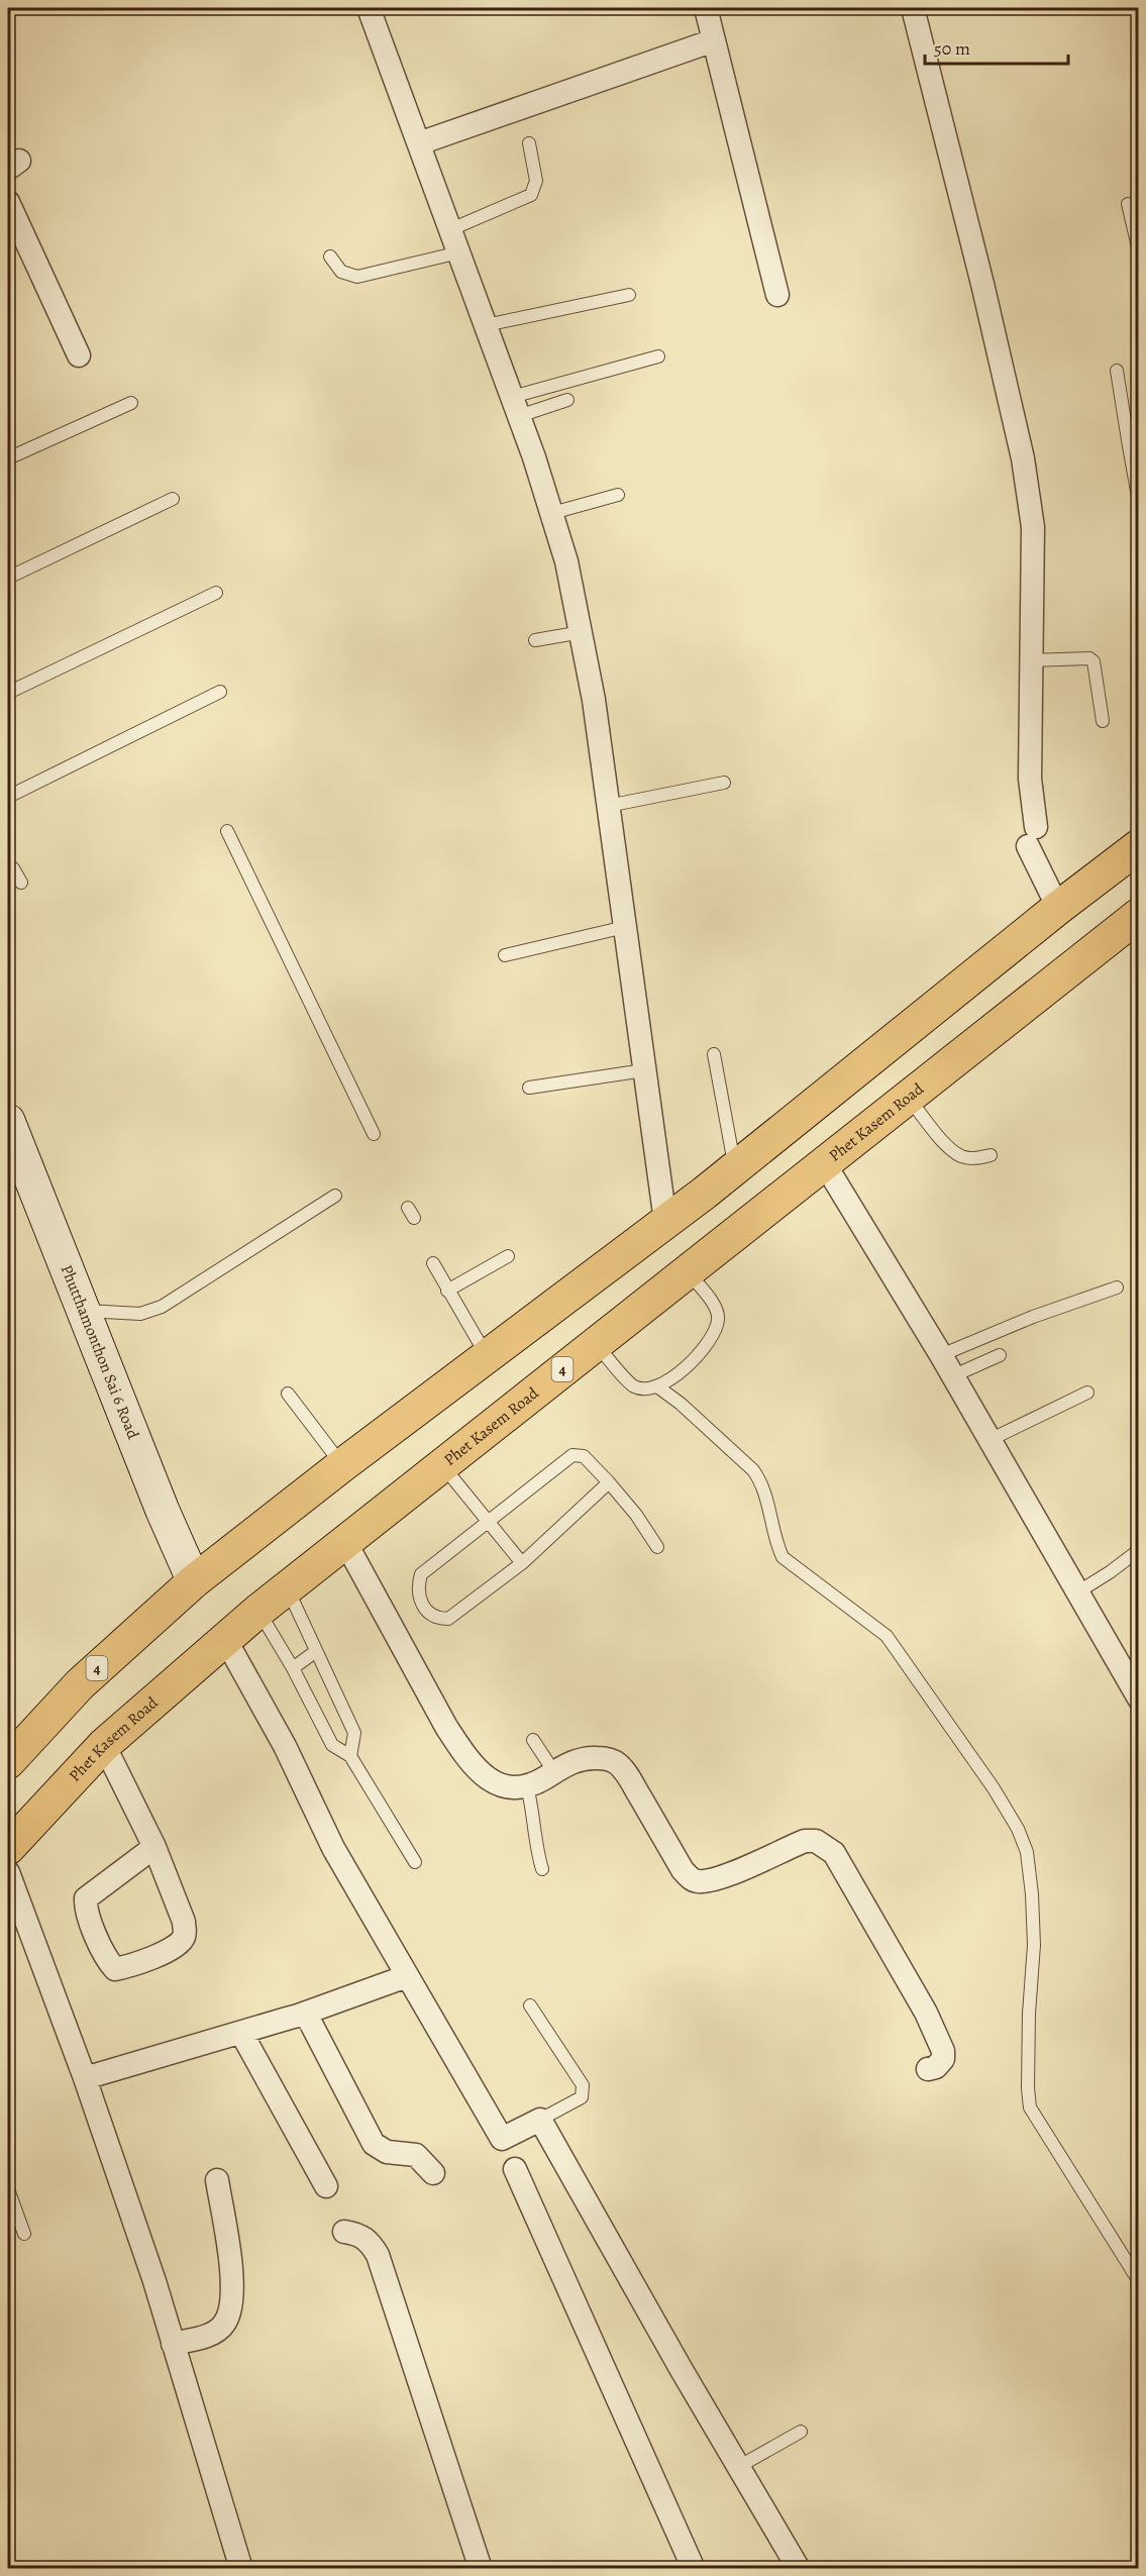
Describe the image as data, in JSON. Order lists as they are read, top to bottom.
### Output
{
  "streets": {
    "main road": ["Phet Kasem Road", "Phutthamonthon Sai 6 Road", "4"]
  },
  "crossings": [
    ["Phutthamonthon Sai 6 Road", "4"]
  ],
  "scale_bar": "50 m"
}
